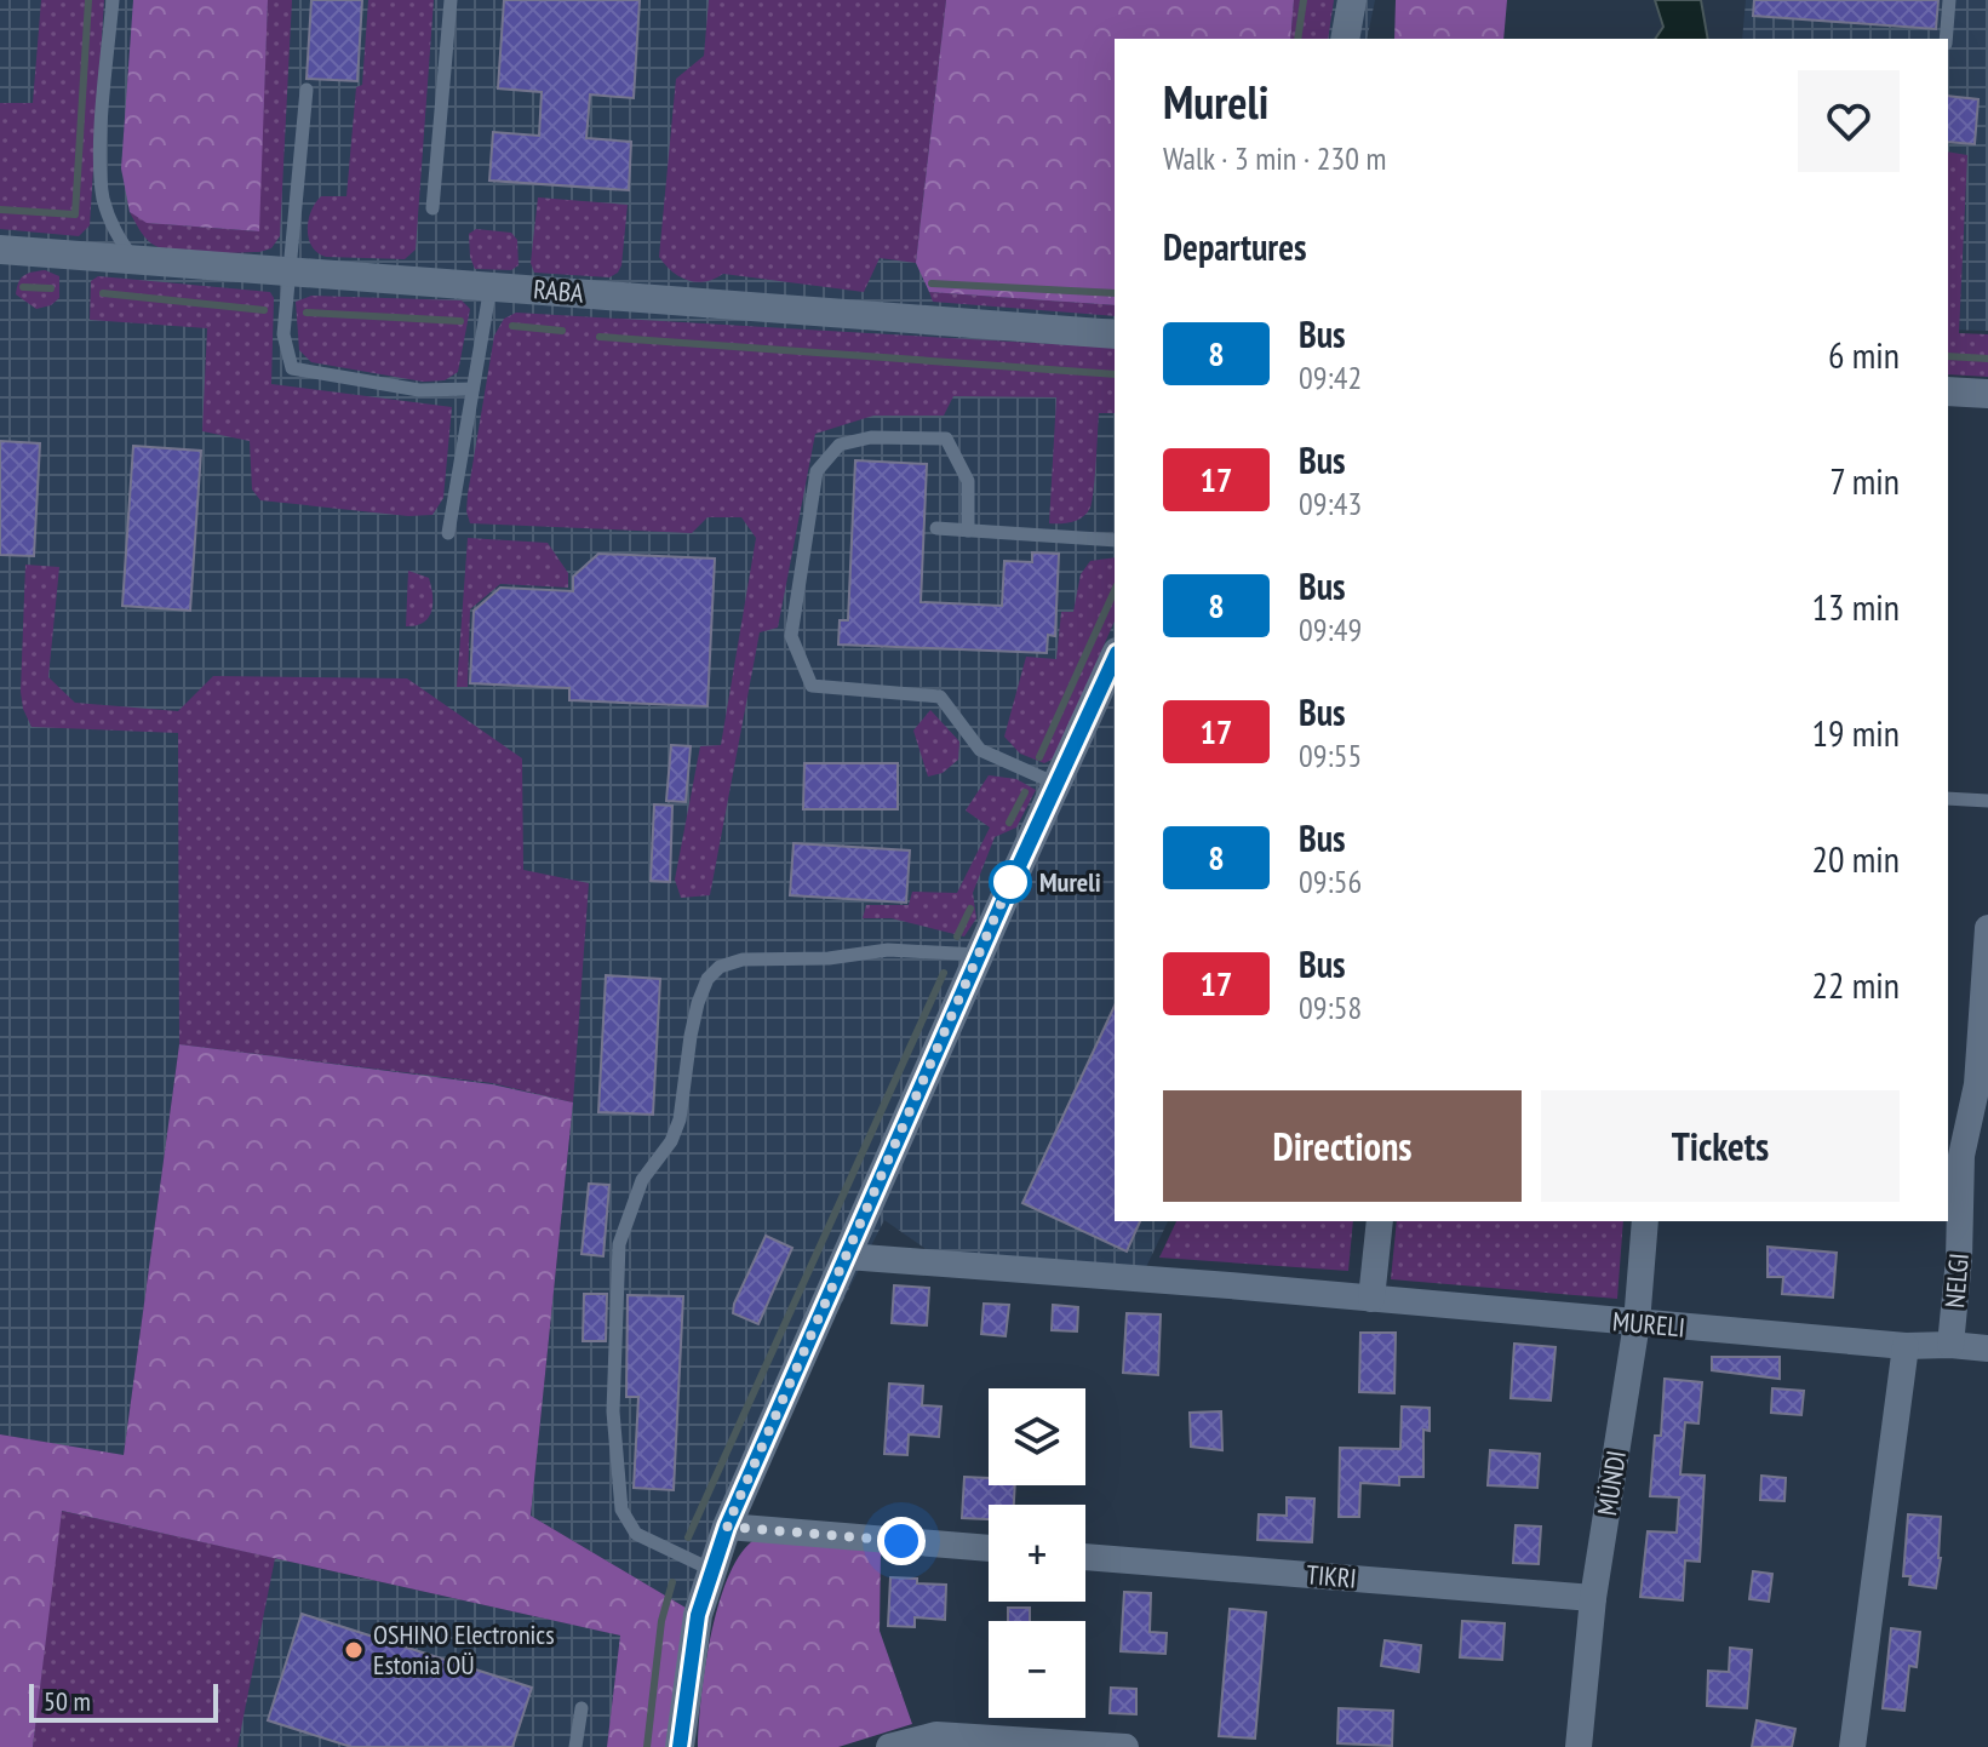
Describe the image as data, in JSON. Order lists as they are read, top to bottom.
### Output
{
  "streets": {
    "street": [
      "RABA",
      "NELGI",
      "MURELI",
      "MÜNDI",
      "TIKRI"
    ]
  },
  "crossings": [
    ["NELGI", "MURELI"],
    ["MURELI", "MÜNDI"],
    ["MÜNDI", "TIKRI"]
  ],
  "places": ["Mureli", "OSHINO Electronics Estonia OÜ"],
  "lines": ["bus line 8"],
  "scale_bar": "50 m",
  "page": {
    "heading": [
      ["Mureli", "Walk · 3 min · 230 m"],
      "Departures"
    ],
    "list": [
      {
        "mark": "8",
        "name": "Bus",
        "note": "09:42",
        "value": "6 min"
      },
      {
        "mark": "17",
        "name": "Bus",
        "note": "09:43",
        "value": "7 min"
      },
      {
        "mark": "8",
        "name": "Bus",
        "note": "09:49",
        "value": "13 min"
      },
      {
        "mark": "17",
        "name": "Bus",
        "note": "09:55",
        "value": "19 min"
      },
      {
        "mark": "8",
        "name": "Bus",
        "note": "09:56",
        "value": "20 min"
      },
      {
        "mark": "17",
        "name": "Bus",
        "note": "09:58",
        "value": "22 min"
      }
    ],
    "buttons": ["Directions", "Tickets"],
    "map_buttons": ["+", "−"],
    "scale": "50 m"
  }
}
